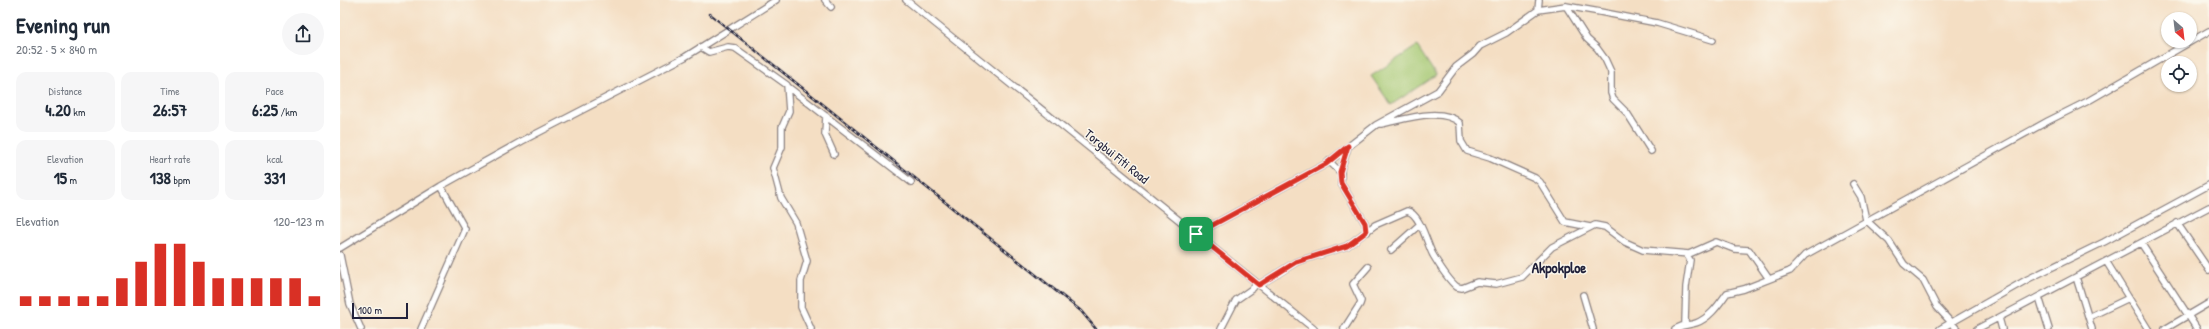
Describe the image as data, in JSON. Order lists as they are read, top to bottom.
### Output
{
  "streets": {
    "street": ["Torgbui Fiti Road"]
  },
  "districts": ["Akpokploe"],
  "scale_bar": "100 m",
  "north": "bottom right",
  "page": {
    "heading": ["Evening run", "20:52 · 5 × 840 m"],
    "stats": [
      ["Distance", "4.20 km"],
      ["Time", "26:57"],
      ["Pace", "6:25 /km"],
      ["Elevation", "15 m"],
      ["Heart rate", "138 bpm"],
      ["kcal", "331"]
    ],
    "chart": ["Elevation", "120–123 m"],
    "scale": "100 m"
  }
}
